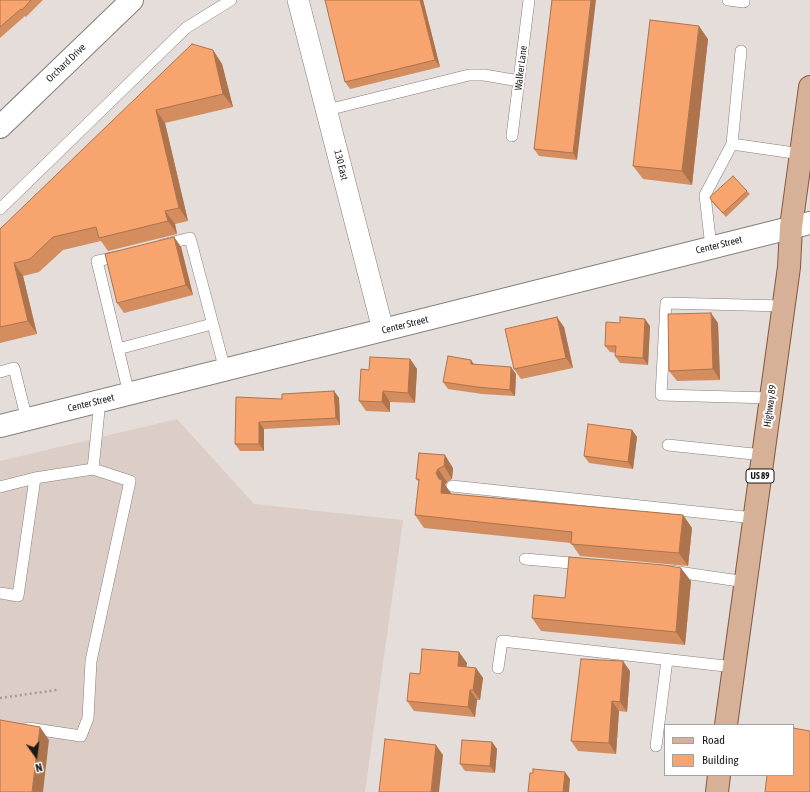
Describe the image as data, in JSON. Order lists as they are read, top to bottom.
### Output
{
  "streets": {
    "main road": [
      "Orchard Drive",
      "Center Street",
      "Highway 89",
      "US 89"
    ],
    "street": ["130 East"],
    "lane": ["Walker Lane"]
  },
  "crossings": [
    ["130 East", "Center Street"],
    ["Center Street", "Highway 89"]
  ],
  "legend": ["Road", "Building"],
  "north": "bottom"
}
